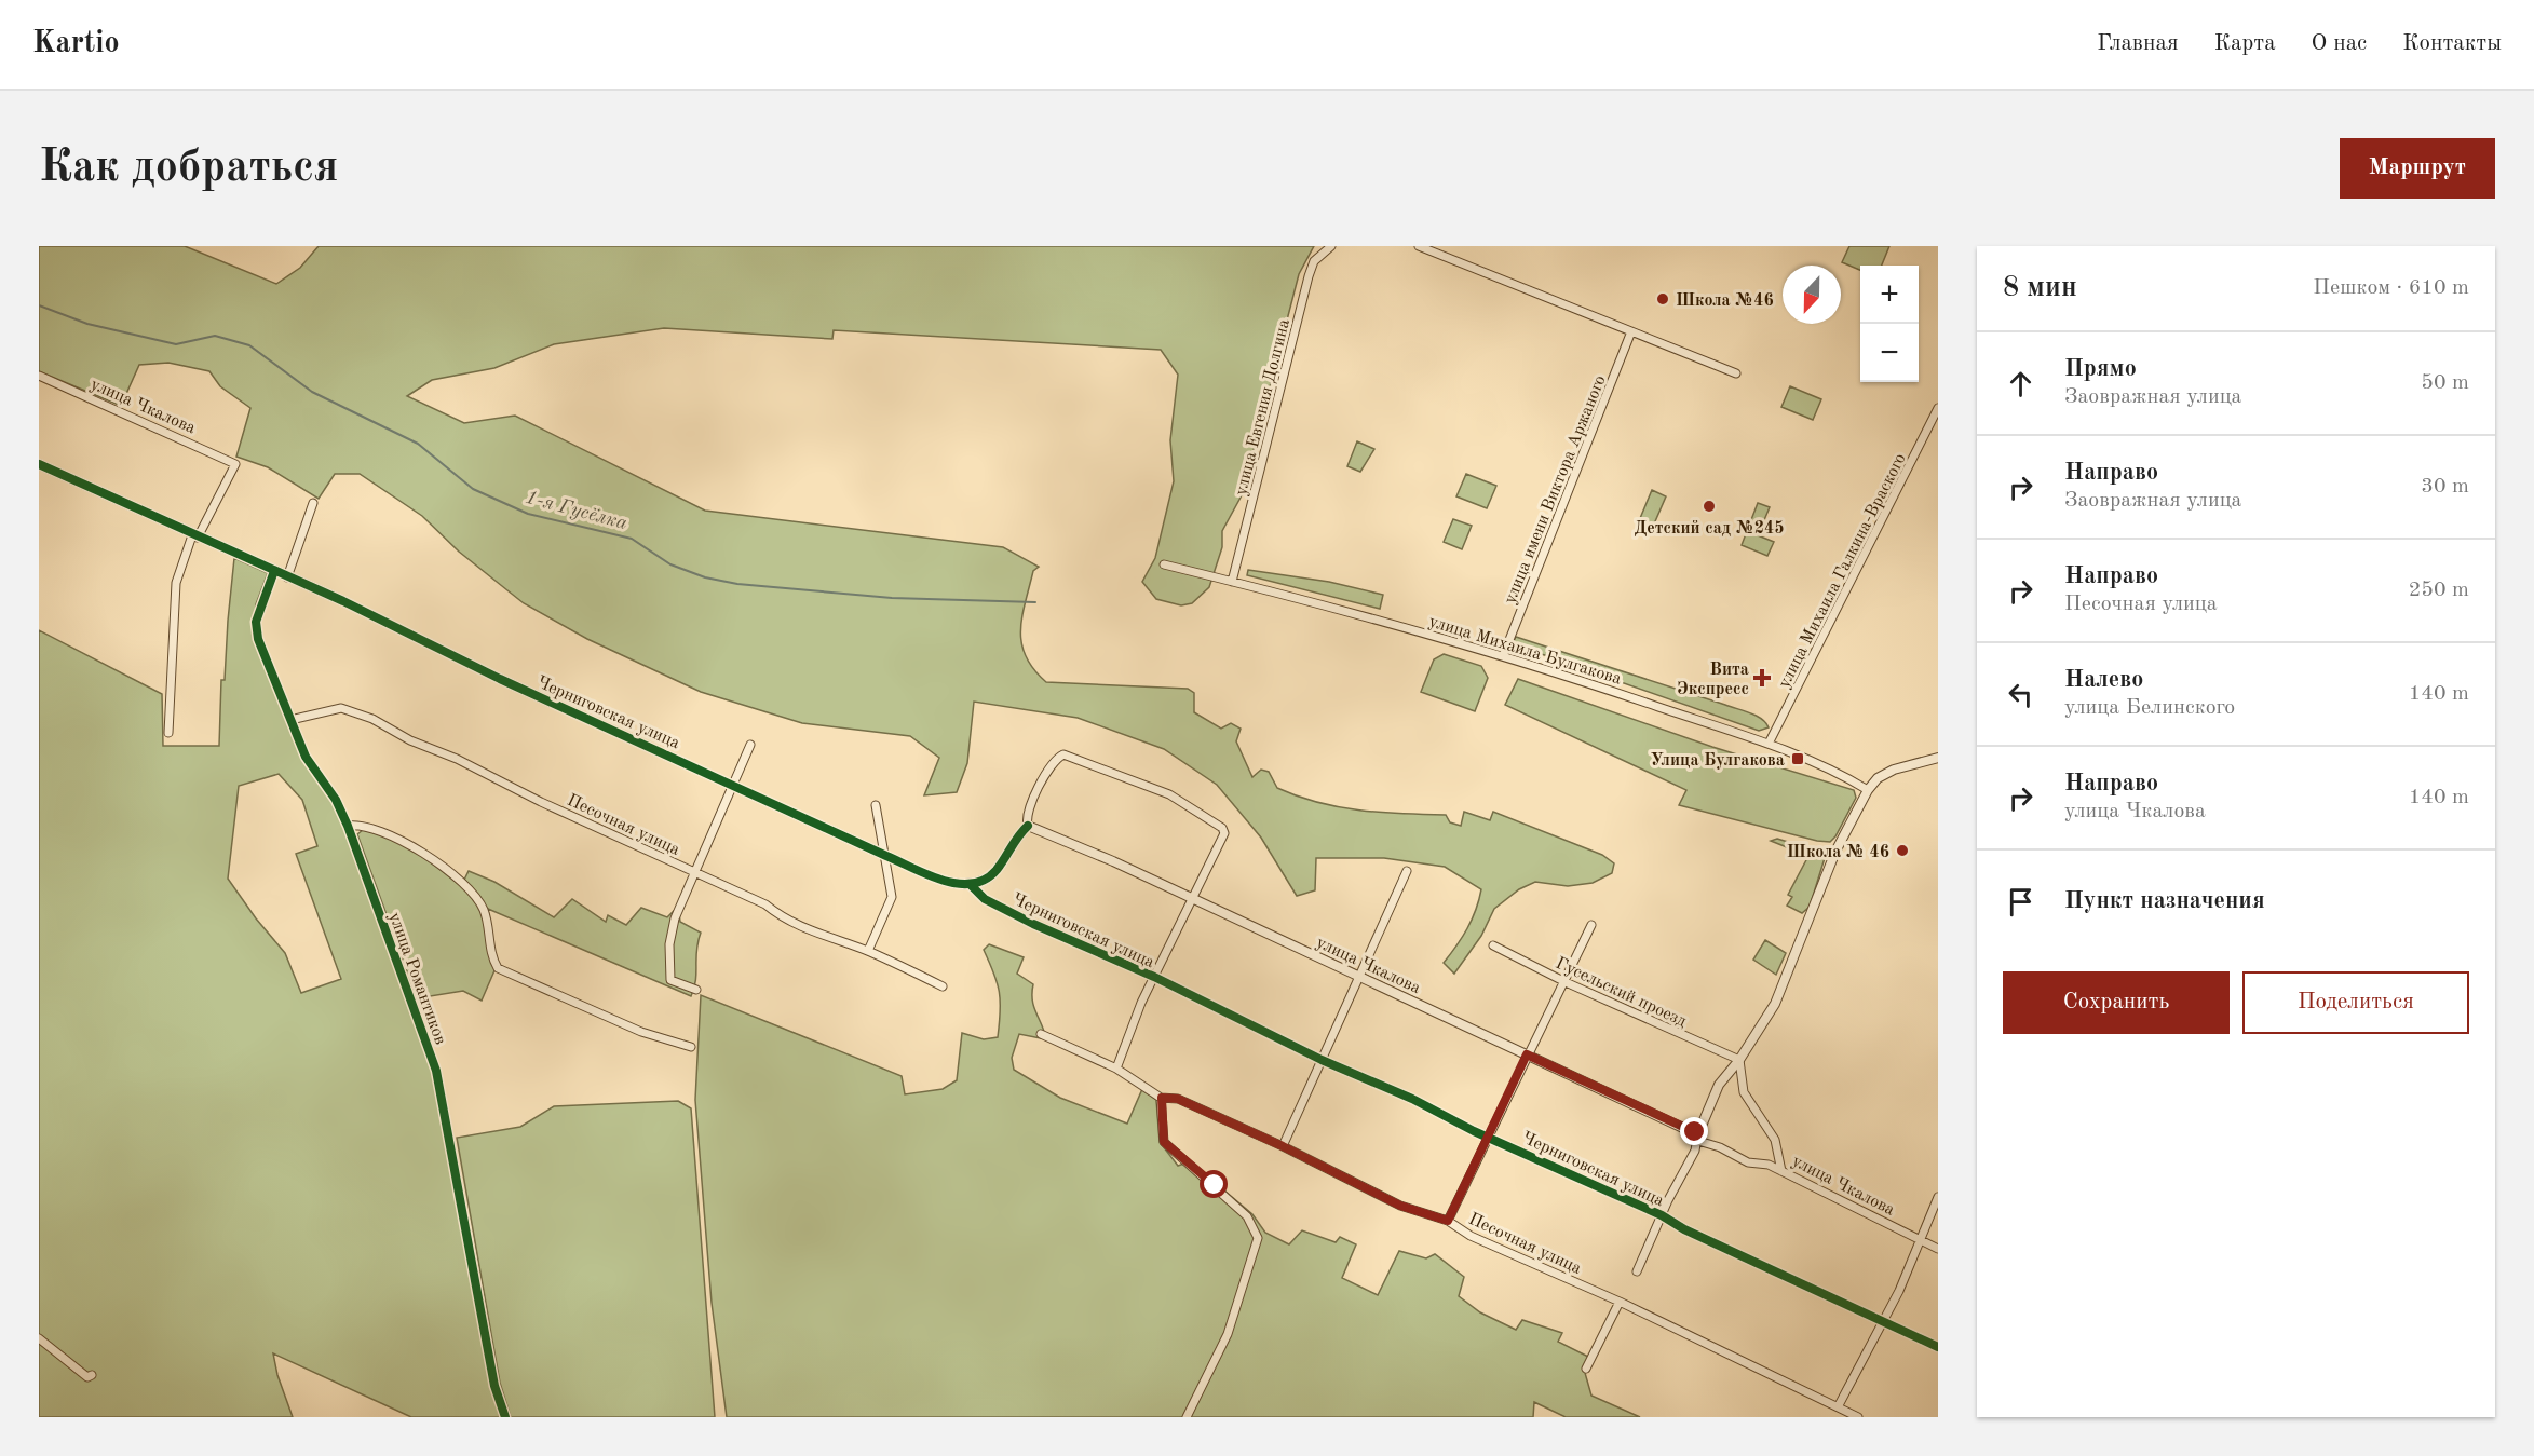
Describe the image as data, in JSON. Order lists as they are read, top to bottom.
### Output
{
  "streets": {
    "street": [
      "улица Чкалова",
      "улица Евгения Долгина",
      "улица имени Виктора Аржаного",
      "улица Михаила Галкина-Враского",
      "улица Михаила Булгакова",
      "Черниговская улица",
      "Песочная улица",
      "улица Романтиков",
      "Гусельский проезд"
    ]
  },
  "crossings": [
    ["улица Чкалова", "Черниговская улица"],
    ["улица Евгения Долгина", "улица Михаила Булгакова"],
    ["улица имени Виктора Аржаного", "улица Михаила Булгакова"],
    ["улица Михаила Галкина-Враского", "улица Михаила Булгакова"],
    ["Черниговская улица", "улица Романтиков"],
    ["Песочная улица", "улица Романтиков"]
  ],
  "water": ["1-я Гусёлка"],
  "places": {
    "other": ["Школа №46", "Детский сад №245", "Школа № 46"],
    "health": ["Вита Экспресс"],
    "transit": ["Улица Булгакова"]
  },
  "north": "bottom",
  "page": {
    "header": "Kartio",
    "nav": [
      "Главная",
      "Карта",
      "О нас",
      "Контакты"
    ],
    "buttons": [
      "Маршрут",
      ["Сохранить", "Поделиться"]
    ],
    "title": "Как добраться",
    "heading": ["8 мин", "Пешком · 610 m"],
    "map_buttons": ["+", "−"],
    "list": [
      ["Прямо", "Заовражная улица", "50 m"],
      ["Направо", "Заовражная улица", "30 m"],
      ["Направо", "Песочная улица", "250 m"],
      ["Налево", "улица Белинского", "140 m"],
      ["Направо", "улица Чкалова", "140 m"],
      "Пункт назначения"
    ]
  }
}
